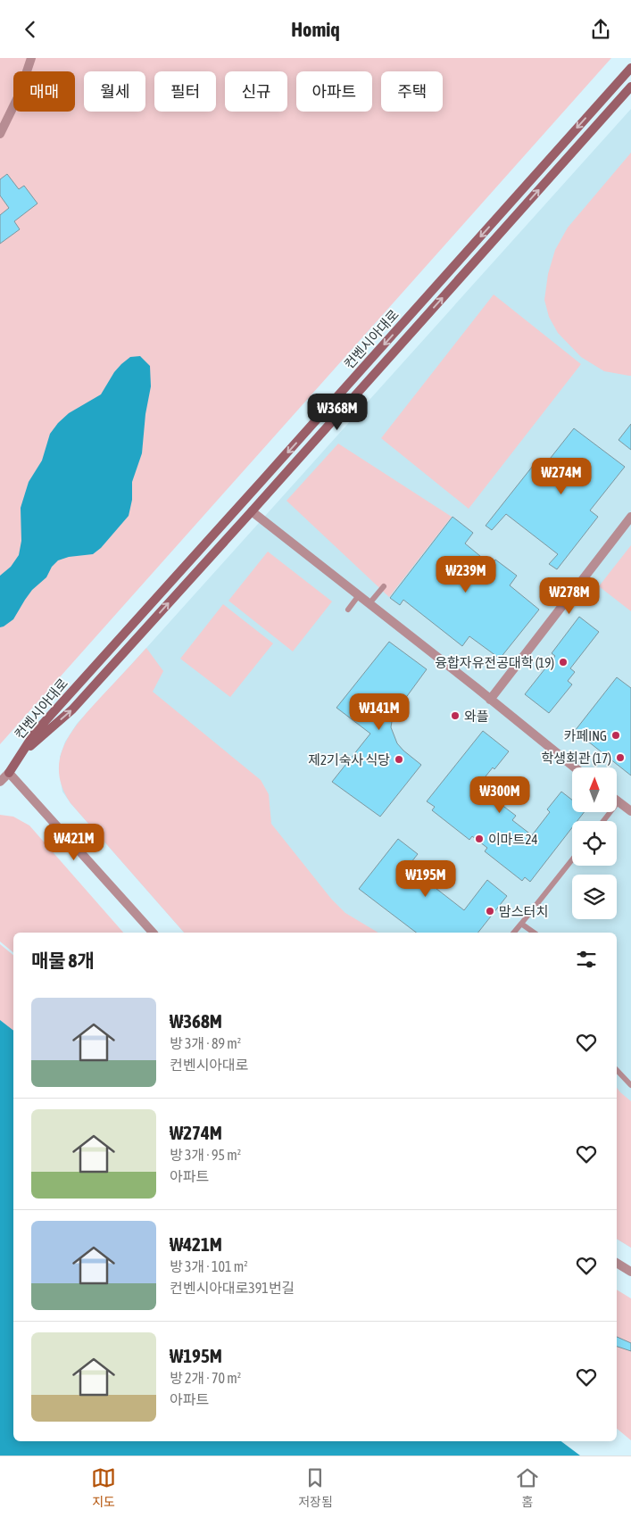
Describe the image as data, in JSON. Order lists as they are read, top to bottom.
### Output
{
  "streets": {
    "main road": ["컨벤시아대로"]
  },
  "places": [
    "융합자유전공대학 (19)",
    "와플",
    "카페ING",
    "학생회관 (17)",
    "제2기숙사 식당",
    "이마트24",
    "맘스터치"
  ],
  "north": "top",
  "page": {
    "header": "Homiq",
    "chip": [
      "매매",
      "월세",
      "필터",
      "신규",
      "아파트",
      "주택"
    ],
    "price": [
      "₩368M",
      "₩274M",
      "₩239M",
      "₩278M",
      "₩141M",
      "₩300M",
      "₩421M",
      "₩195M"
    ],
    "heading": "매물 8개",
    "list": [
      {
        "name": "₩368M",
        "note": "방 3개 · 89 m² · 컨벤시아대로"
      },
      {
        "name": "₩274M",
        "note": "방 3개 · 95 m² · 아파트"
      },
      {
        "name": "₩421M",
        "note": "방 3개 · 101 m² · 컨벤시아대로391번길"
      },
      {
        "name": "₩195M",
        "note": "방 2개 · 70 m² · 아파트"
      }
    ],
    "tabs": ["지도", "저장됨", "홈"]
  }
}
